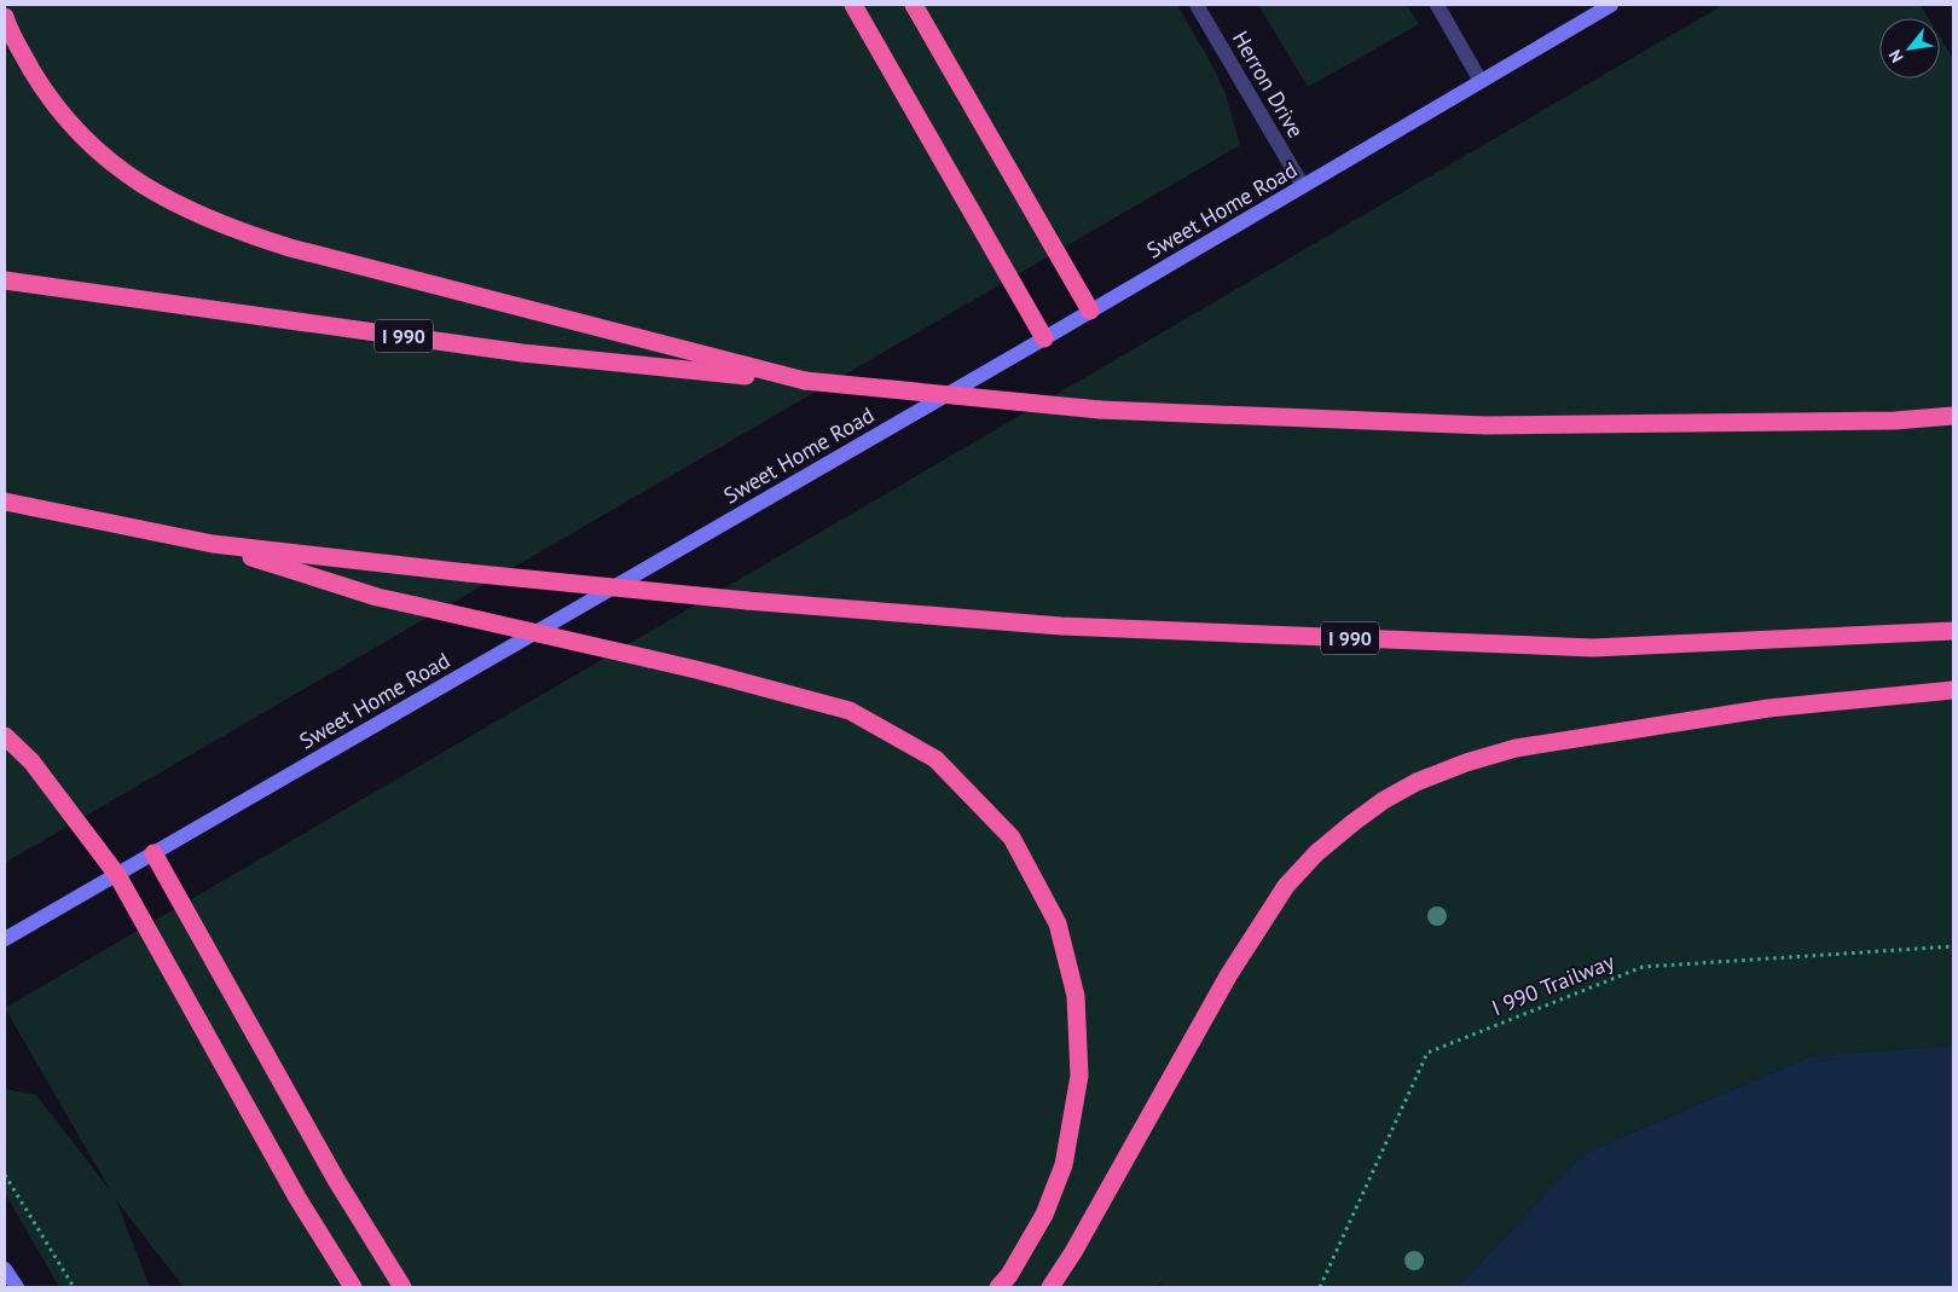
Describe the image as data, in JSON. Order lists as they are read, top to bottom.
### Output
{
  "streets": {
    "highway": ["I 990"],
    "main road": ["Sweet Home Road"],
    "street": ["Herron Drive"],
    "path": ["I 990 Trailway"]
  },
  "crossings": [
    ["Herron Drive", "Sweet Home Road"]
  ],
  "north": "bottom left"
}
